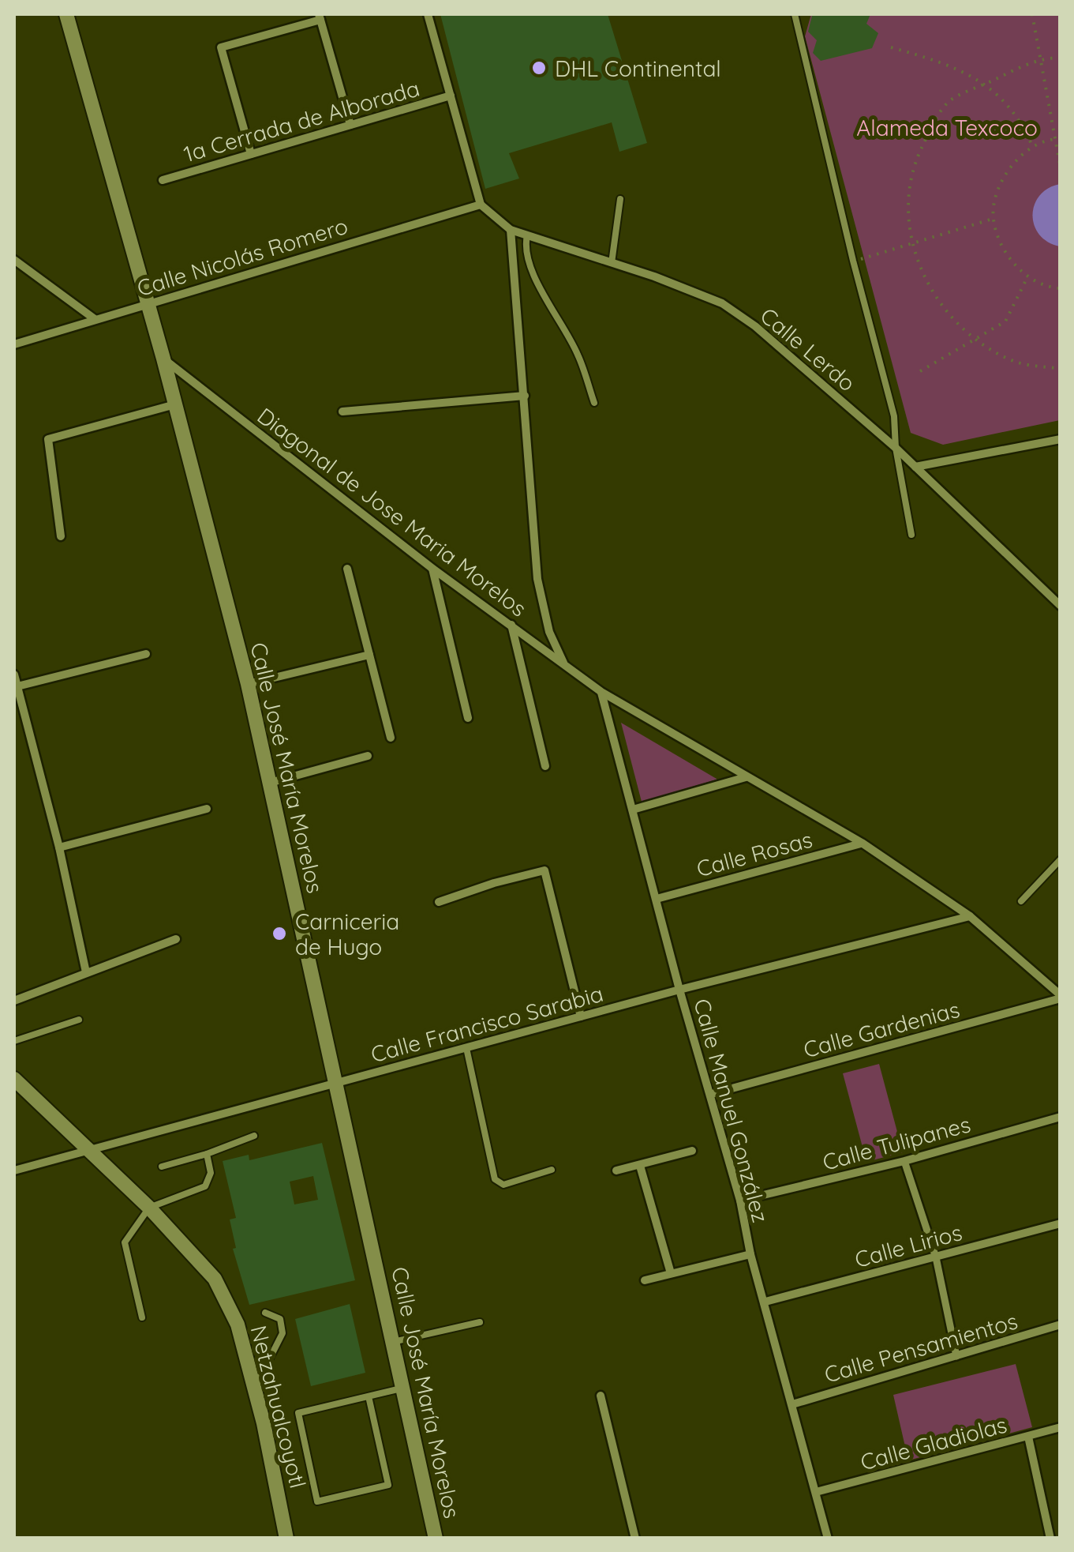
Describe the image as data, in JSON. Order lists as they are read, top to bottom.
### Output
{
  "streets": {
    "street": [
      "1a Cerrada de Alborada",
      "Calle Nicolás Romero",
      "Calle Lerdo",
      "Diagonal de Jose Maria Morelos",
      "Calle José María Morelos",
      "Calle Rosas",
      "Calle Francisco Sarabia",
      "Calle Gardenias",
      "Calle Manuel González",
      "Calle Tulipanes",
      "Calle Lirios",
      "Calle Pensamientos",
      "Netzahualcoyotl",
      "Calle Gladiolas"
    ]
  },
  "crossings": [
    ["Calle Nicolás Romero", "Calle Lerdo"],
    ["Calle Nicolás Romero", "Calle José María Morelos"],
    ["Diagonal de Jose Maria Morelos", "Calle José María Morelos"],
    ["Diagonal de Jose Maria Morelos", "Calle Rosas"],
    ["Diagonal de Jose Maria Morelos", "Calle Francisco Sarabia"],
    ["Diagonal de Jose Maria Morelos", "Calle Gardenias"],
    ["Diagonal de Jose Maria Morelos", "Calle Manuel González"],
    ["Calle José María Morelos", "Calle Francisco Sarabia"],
    ["Calle Rosas", "Calle Manuel González"],
    ["Calle Francisco Sarabia", "Calle Manuel González"],
    ["Calle Francisco Sarabia", "Netzahualcoyotl"],
    ["Calle Gardenias", "Calle Manuel González"],
    ["Calle Manuel González", "Calle Tulipanes"],
    ["Calle Manuel González", "Calle Lirios"],
    ["Calle Manuel González", "Calle Pensamientos"],
    ["Calle Manuel González", "Calle Gladiolas"]
  ],
  "parks": ["Alameda Texcoco"],
  "places": ["DHL Continental", "Carniceria de Hugo"]
}
